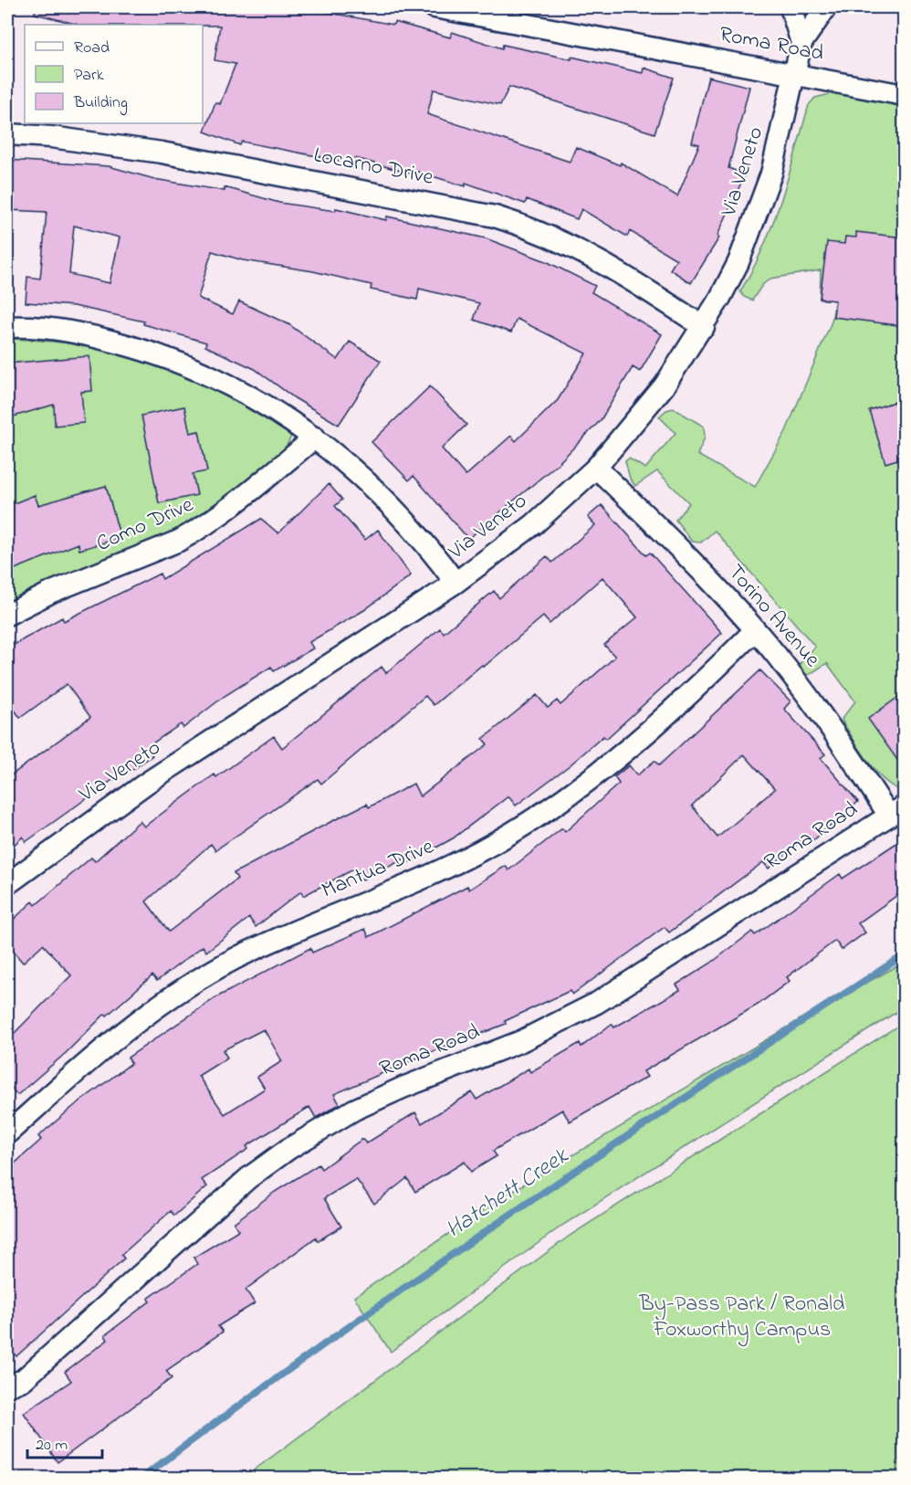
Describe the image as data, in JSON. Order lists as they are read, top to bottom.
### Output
{
  "streets": {
    "street": [
      "Roma Road",
      "Locarno Drive",
      "Via Veneto",
      "Como Drive",
      "Torino Avenue",
      "Mantua Drive"
    ]
  },
  "crossings": [
    ["Roma Road", "Via Veneto"],
    ["Roma Road", "Torino Avenue"],
    ["Locarno Drive", "Via Veneto"],
    ["Via Veneto", "Torino Avenue"],
    ["Torino Avenue", "Mantua Drive"]
  ],
  "water": ["Hatchett Creek"],
  "parks": ["By-Pass Park / Ronald Foxworthy Campus"],
  "legend": ["Road", "Park", "Building"],
  "scale_bar": "20 m"
}
